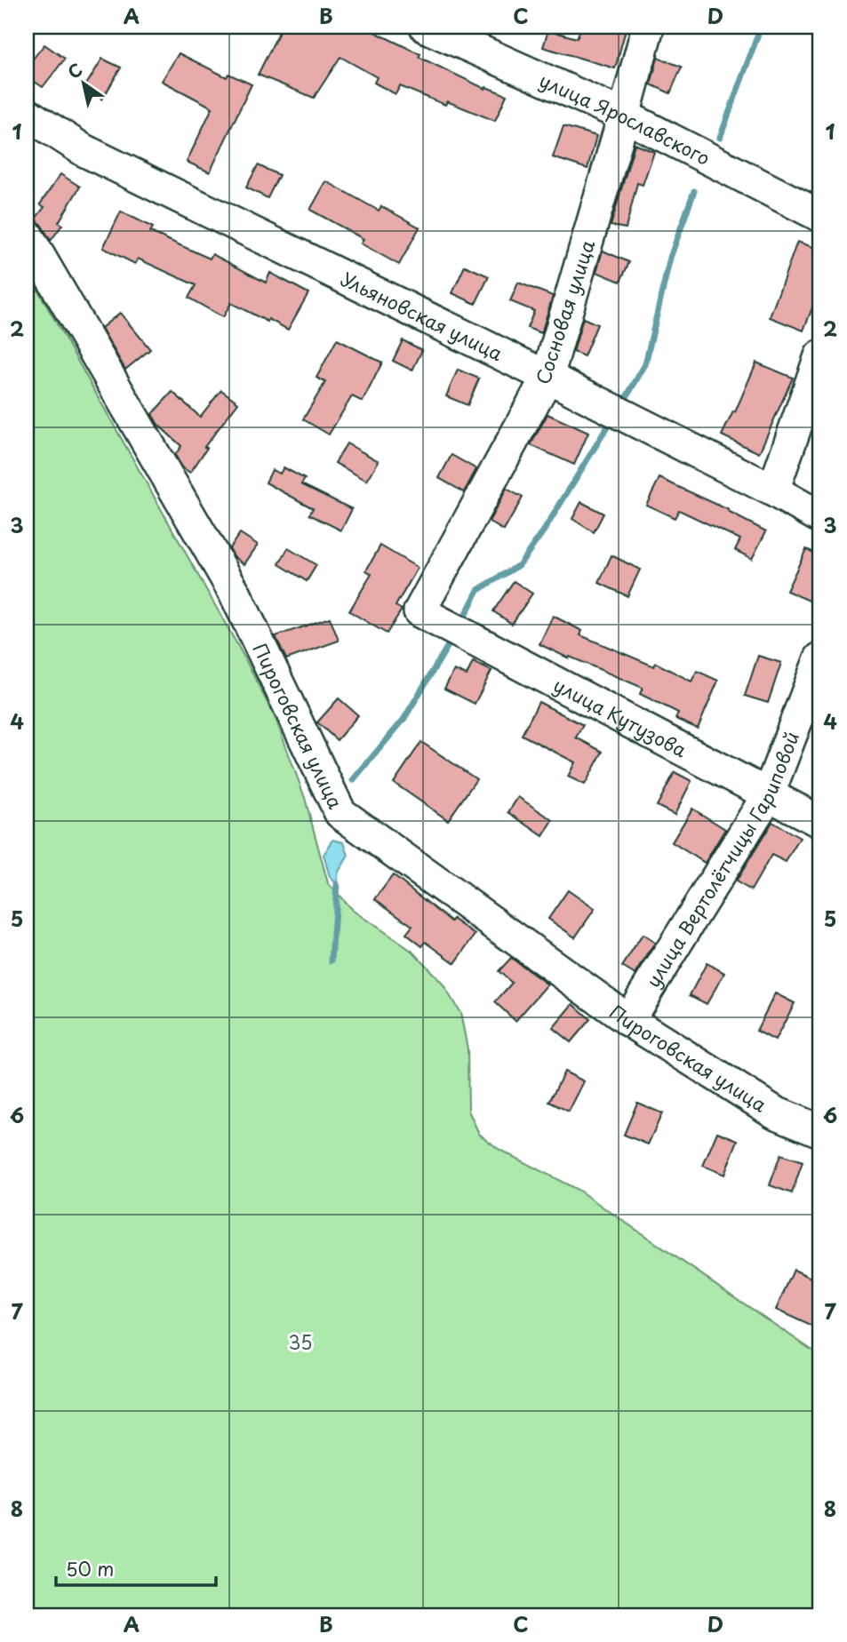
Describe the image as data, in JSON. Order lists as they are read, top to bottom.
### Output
{
  "streets": {
    "street": [
      "улица Ярославского",
      "Сосновая улица",
      "Ульяновская улица",
      "улица Кутузова",
      "Пироговская улица",
      "улица Вертолётчицы Гариповой"
    ]
  },
  "crossings": [
    ["улица Ярославского", "Сосновая улица"],
    ["Сосновая улица", "Ульяновская улица"],
    ["Сосновая улица", "улица Кутузова"],
    ["улица Кутузова", "улица Вертолётчицы Гариповой"],
    ["Пироговская улица", "улица Вертолётчицы Гариповой"]
  ],
  "parks": ["35"],
  "scale_bar": "50 m",
  "north": "top left",
  "grid": {
    "columns": [
      "A",
      "B",
      "C",
      "D"
    ],
    "rows": [
      "1",
      "2",
      "3",
      "4",
      "5",
      "6",
      "7",
      "8"
    ]
  }
}
